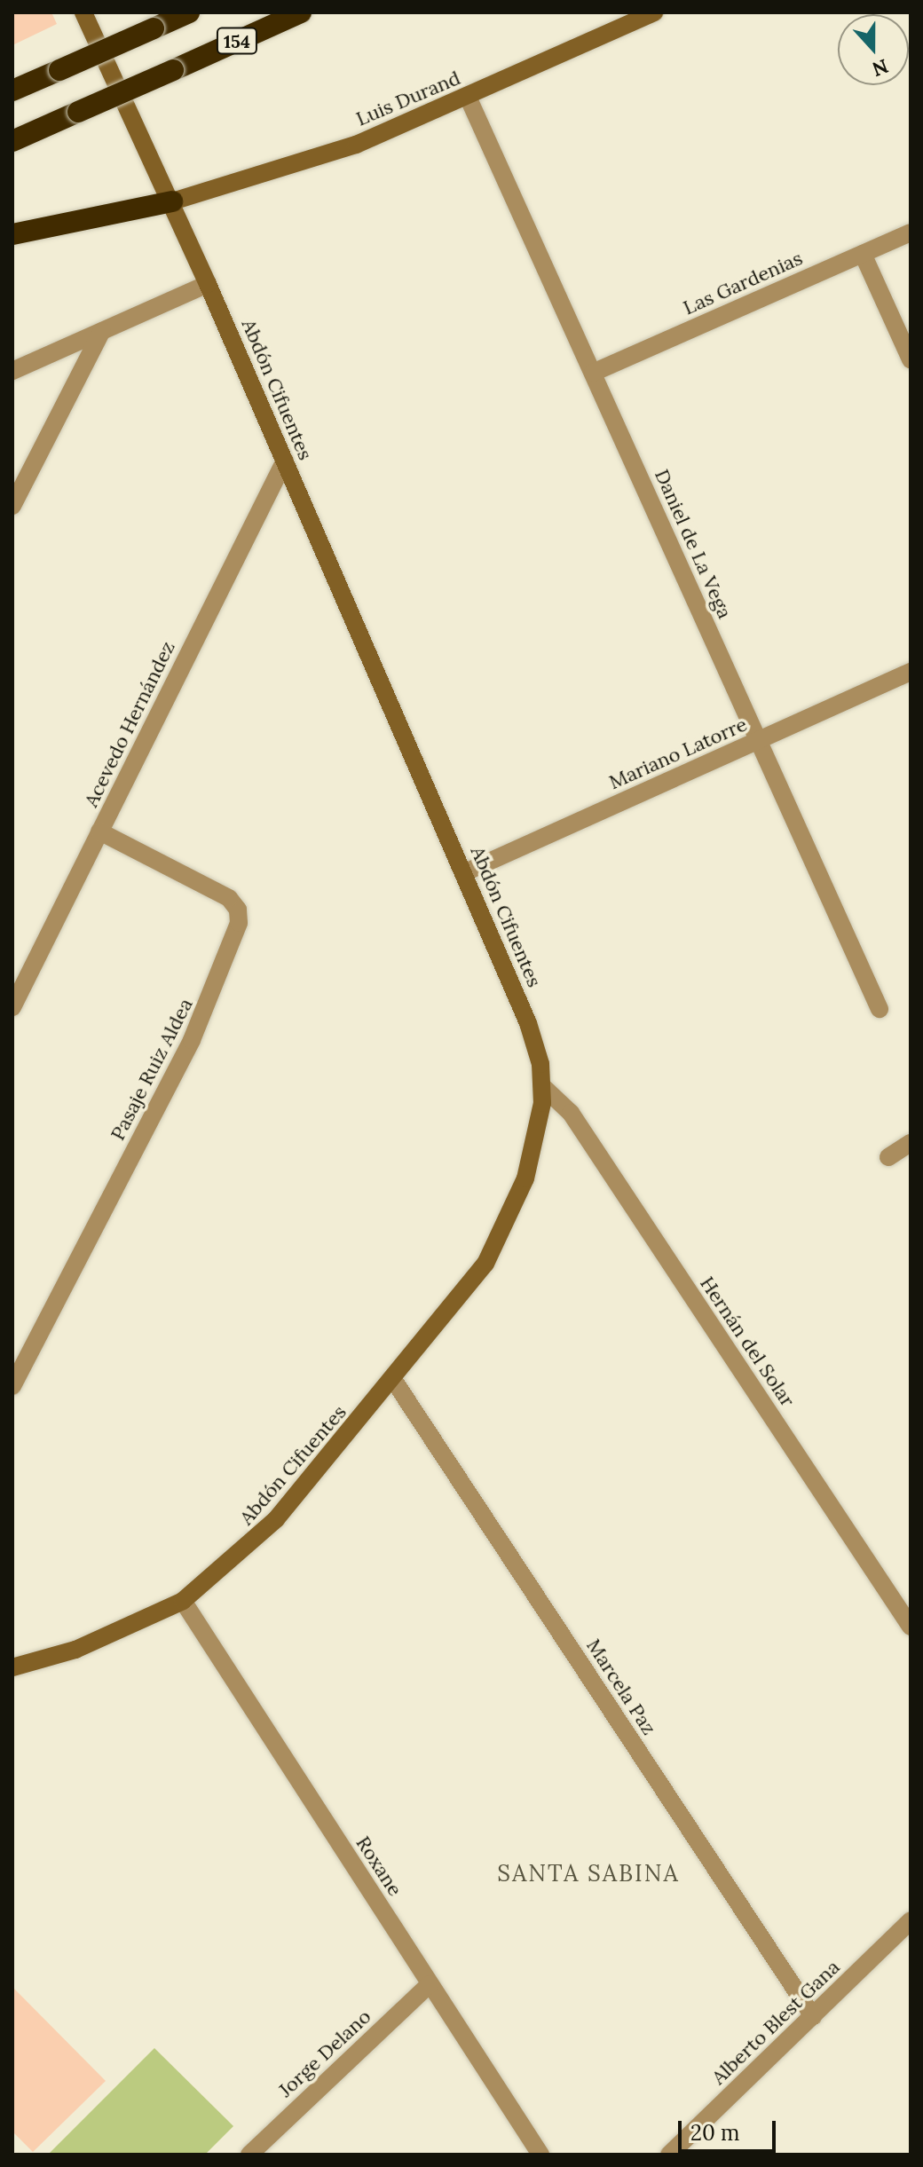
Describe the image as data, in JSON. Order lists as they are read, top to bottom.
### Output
{
  "streets": {
    "highway": ["154"],
    "street": [
      "Luis Durand",
      "Las Gardenias",
      "Abdón Cifuentes",
      "Daniel de La Vega",
      "Acevedo Hernández",
      "Mariano Latorre",
      "Pasaje Ruiz Aldea",
      "Hernán del Solar",
      "Marcela Paz",
      "Roxane",
      "Alberto Blest Gana",
      "Jorge Delano"
    ]
  },
  "crossings": [
    ["Luis Durand", "Abdón Cifuentes"],
    ["Luis Durand", "Daniel de La Vega"],
    ["Las Gardenias", "Daniel de La Vega"],
    ["Abdón Cifuentes", "Acevedo Hernández"],
    ["Abdón Cifuentes", "Mariano Latorre"],
    ["Abdón Cifuentes", "Hernán del Solar"],
    ["Abdón Cifuentes", "Marcela Paz"],
    ["Abdón Cifuentes", "Roxane"],
    ["Daniel de La Vega", "Mariano Latorre"],
    ["Acevedo Hernández", "Pasaje Ruiz Aldea"],
    ["Marcela Paz", "Alberto Blest Gana"],
    ["Roxane", "Jorge Delano"]
  ],
  "districts": ["SANTA SABINA"],
  "scale_bar": "20 m",
  "north": "bottom"
}
